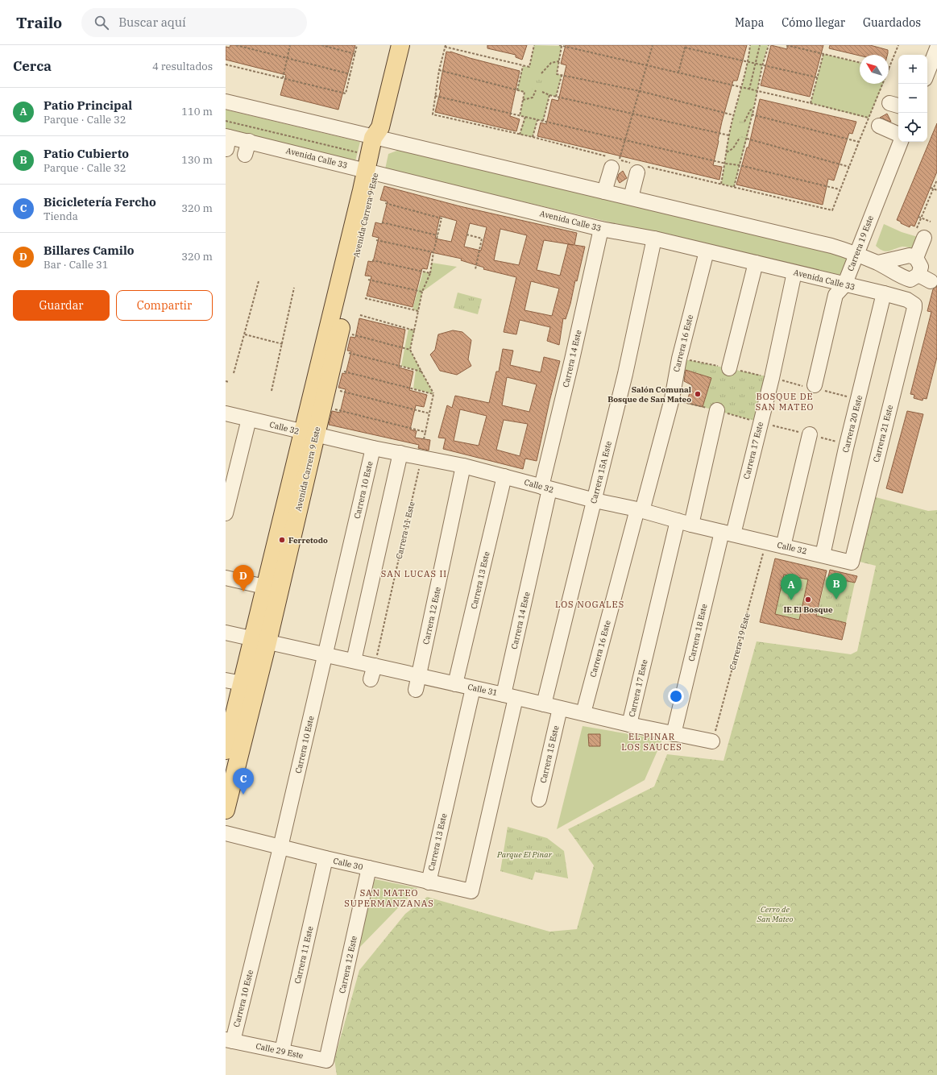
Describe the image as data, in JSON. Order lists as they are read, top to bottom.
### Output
{
  "streets": {
    "main road": ["Avenida Carrera 9 Este"],
    "street": [
      "Avenida Calle 33",
      "Carrera 19 Este",
      "Carrera 16 Este",
      "Carrera 14 Este",
      "Carrera 20 Este",
      "Calle 32",
      "Carrera 21 Este",
      "Carrera 17 Este",
      "Carrera 15A Este",
      "Carrera 10 Este",
      "Carrera 11 Este",
      "Carrera 13 Este",
      "Carrera 12 Este",
      "Carrera 18 Este",
      "Calle 31",
      "Carrera 15 Este",
      "Calle 30",
      "Calle 29 Este"
    ]
  },
  "crossings": [
    ["Avenida Calle 33", "Avenida Carrera 9 Este"],
    ["Avenida Calle 33", "Carrera 19 Este"],
    ["Avenida Calle 33", "Carrera 16 Este"],
    ["Avenida Calle 33", "Carrera 14 Este"],
    ["Avenida Calle 33", "Carrera 20 Este"],
    ["Avenida Calle 33", "Carrera 21 Este"],
    ["Avenida Calle 33", "Carrera 17 Este"],
    ["Avenida Calle 33", "Carrera 15A Este"],
    ["Avenida Carrera 9 Este", "Calle 32"],
    ["Avenida Carrera 9 Este", "Calle 31"],
    ["Carrera 19 Este", "Calle 32"],
    ["Carrera 19 Este", "Calle 31"],
    ["Carrera 16 Este", "Calle 32"],
    ["Carrera 16 Este", "Calle 31"],
    ["Carrera 14 Este", "Calle 32"],
    ["Carrera 14 Este", "Calle 31"],
    ["Carrera 14 Este", "Calle 30"],
    ["Carrera 20 Este", "Calle 32"],
    ["Calle 32", "Carrera 21 Este"],
    ["Calle 32", "Carrera 17 Este"],
    ["Calle 32", "Carrera 15A Este"],
    ["Calle 32", "Carrera 10 Este"],
    ["Calle 32", "Carrera 11 Este"],
    ["Calle 32", "Carrera 13 Este"],
    ["Calle 32", "Carrera 12 Este"],
    ["Calle 32", "Carrera 18 Este"],
    ["Carrera 17 Este", "Carrera 18 Este"],
    ["Carrera 17 Este", "Calle 31"],
    ["Carrera 15A Este", "Calle 31"],
    ["Carrera 10 Este", "Calle 31"],
    ["Carrera 10 Este", "Calle 30"],
    ["Carrera 10 Este", "Calle 29 Este"],
    ["Carrera 11 Este", "Calle 31"],
    ["Carrera 11 Este", "Calle 30"],
    ["Carrera 11 Este", "Calle 29 Este"],
    ["Carrera 13 Este", "Calle 31"],
    ["Carrera 13 Este", "Calle 30"],
    ["Carrera 12 Este", "Calle 31"],
    ["Carrera 12 Este", "Calle 30"],
    ["Carrera 12 Este", "Calle 29 Este"],
    ["Carrera 18 Este", "Calle 31"],
    ["Calle 31", "Carrera 15 Este"]
  ],
  "districts": [
    "BOSQUE DE SAN MATEO",
    "SAN LUCAS II",
    "LOS NOGALES",
    "EL PINAR LOS SAUCES",
    "SAN MATEO SUPERMANZANAS"
  ],
  "parks": ["Parque El Pinar", "Cerro de San Mateo"],
  "places": ["Salón Comunal Bosque de San Mateo", "Ferretodo", "IE El Bosque"],
  "north": "top left",
  "page": {
    "header": "Trailo",
    "search": "Buscar aquí",
    "nav": ["Mapa", "Cómo llegar", "Guardados"],
    "heading": ["Cerca", "4 resultados"],
    "map_buttons": ["+", "−"],
    "list": [
      {
        "mark": "A",
        "name": "Patio Principal",
        "note": "Parque · Calle 32",
        "value": "110 m"
      },
      {
        "mark": "B",
        "name": "Patio Cubierto",
        "note": "Parque · Calle 32",
        "value": "130 m"
      },
      {
        "mark": "C",
        "name": "Bicicletería Fercho",
        "note": "Tienda",
        "value": "320 m"
      },
      {
        "mark": "D",
        "name": "Billares Camilo",
        "note": "Bar · Calle 31",
        "value": "320 m"
      }
    ],
    "buttons": ["Guardar", "Compartir"],
    "pins": [
      "D",
      "B",
      "A",
      "C"
    ]
  }
}
